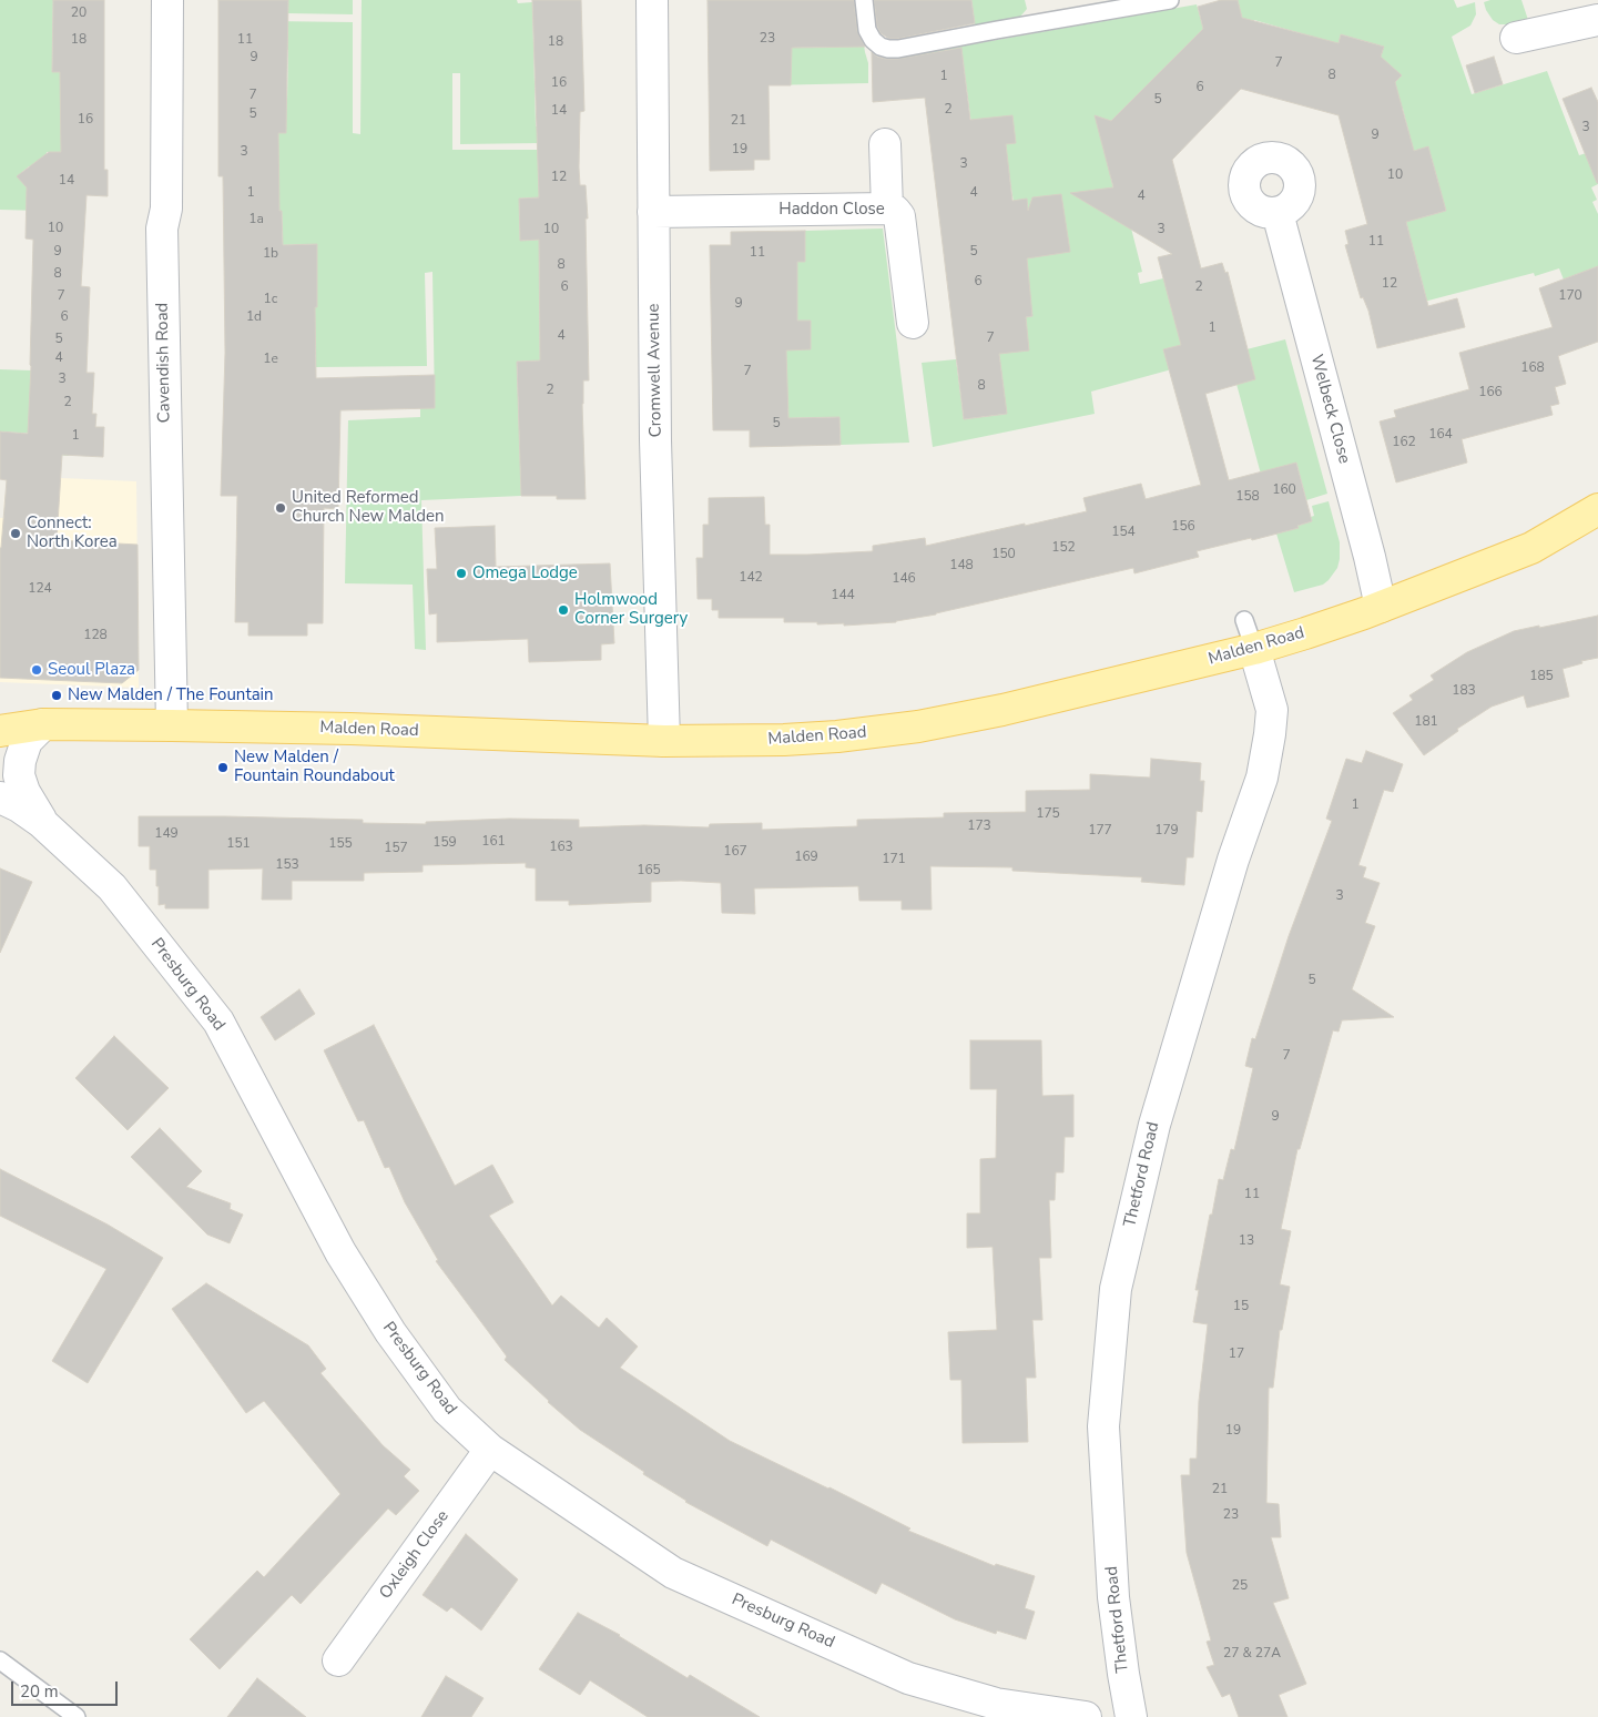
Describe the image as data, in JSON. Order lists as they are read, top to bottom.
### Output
{
  "streets": {
    "main road": ["Malden Road"],
    "street": [
      "Haddon Close",
      "Cavendish Road",
      "Cromwell Avenue",
      "Welbeck Close",
      "Presburg Road",
      "Thetford Road",
      "Oxleigh Close"
    ]
  },
  "crossings": [
    ["Haddon Close", "Cromwell Avenue"],
    ["Cavendish Road", "Malden Road"],
    ["Cromwell Avenue", "Malden Road"],
    ["Welbeck Close", "Malden Road"],
    ["Malden Road", "Presburg Road"],
    ["Malden Road", "Thetford Road"],
    ["Presburg Road", "Oxleigh Close"]
  ],
  "places": [
    "United Reformed Church New Malden",
    "Connect: North Korea",
    "Omega Lodge",
    "Holmwood Corner Surgery",
    "Seoul Plaza",
    "New Malden / The Fountain",
    "New Malden / Fountain Roundabout"
  ],
  "house_numbers": [
    "20",
    "23",
    "18",
    "11",
    "18",
    "9",
    "7",
    "8",
    "1",
    "16",
    "6",
    "7",
    "5",
    "2",
    "14",
    "5",
    "16",
    "21",
    "3",
    "9",
    "19",
    "3",
    "3",
    "10",
    "12",
    "14",
    "1",
    "4",
    "4",
    "1a",
    "10",
    "10",
    "3",
    "11",
    "9",
    "5",
    "11",
    "1b",
    "8",
    "8",
    "6",
    "12",
    "6",
    "2",
    "7",
    "170",
    "1c",
    "9",
    "6",
    "1d",
    "1",
    "4",
    "7",
    "5",
    "4",
    "1e",
    "168",
    "7",
    "3",
    "8",
    "2",
    "166",
    "2",
    "5",
    "164",
    "1",
    "162",
    "160",
    "158",
    "156",
    "154",
    "152",
    "150",
    "148",
    "142",
    "146",
    "124",
    "144",
    "128",
    "185",
    "183",
    "181",
    "1",
    "175",
    "173",
    "177",
    "179",
    "149",
    "161",
    "159",
    "151",
    "155",
    "163",
    "157",
    "167",
    "169",
    "171",
    "153",
    "165",
    "3",
    "5",
    "7",
    "9",
    "11",
    "13",
    "15",
    "17",
    "19",
    "21",
    "23",
    "25",
    "27 & 27A"
  ],
  "scale_bar": "20 m"
}
